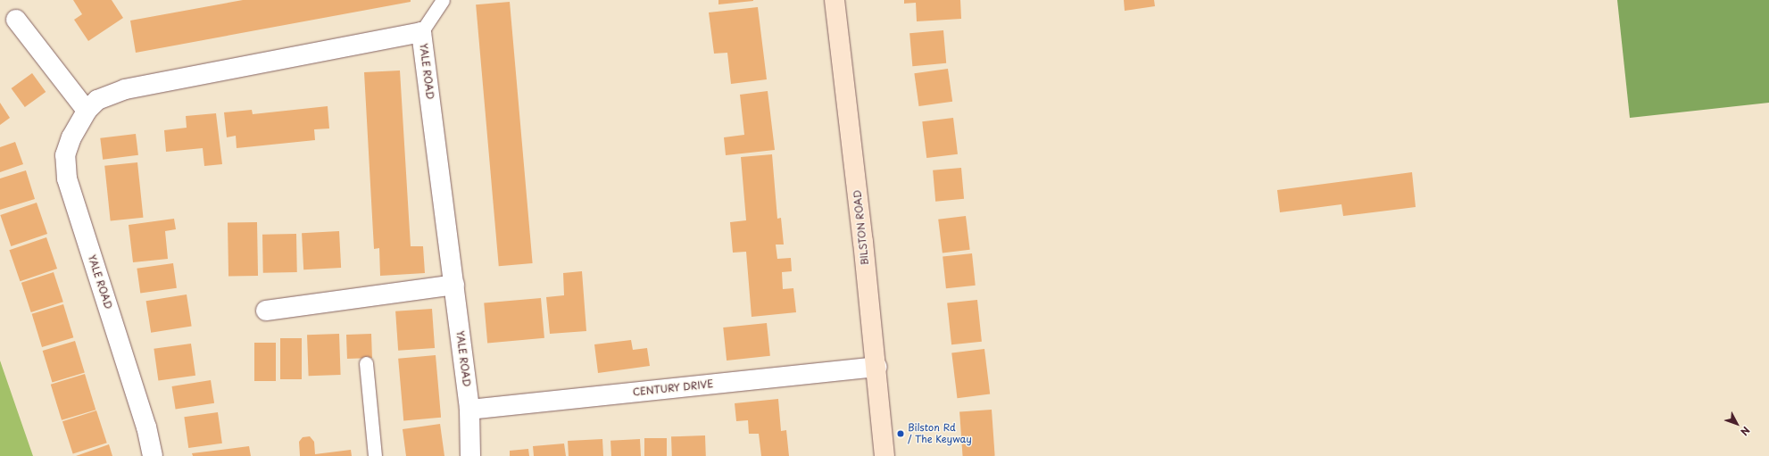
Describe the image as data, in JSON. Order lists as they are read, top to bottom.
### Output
{
  "streets": {
    "main road": ["BILSTON ROAD"],
    "street": ["YALE ROAD", "CENTURY DRIVE"]
  },
  "crossings": [
    ["YALE ROAD", "CENTURY DRIVE"],
    ["BILSTON ROAD", "CENTURY DRIVE"]
  ],
  "places": ["Bilston Rd / The Keyway"],
  "north": "bottom right"
}
